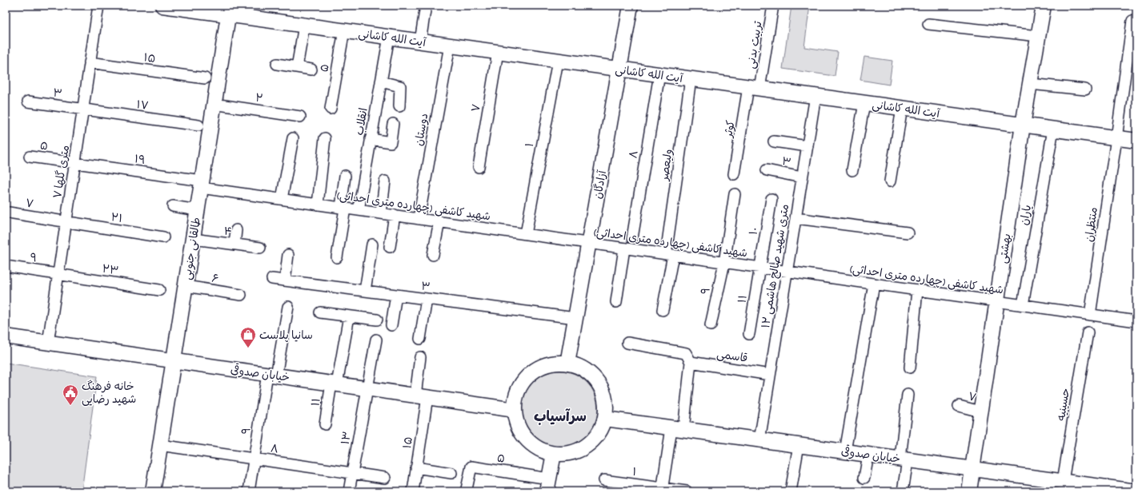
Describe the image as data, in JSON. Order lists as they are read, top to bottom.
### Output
{
  "streets": {
    "street": [
      "آیت الله کاشانی",
      "تربیت بدنی",
      "۱۵",
      "۵",
      "۳",
      "۲",
      "۱۷",
      "۷",
      "انقلاب",
      "کوثر",
      "دوستان",
      "۱",
      "۸",
      "۱۹",
      "ولیعصر",
      "۷ متری گلها",
      "آزادگان",
      "شهید کاشفی (چهارده متری احداثی)",
      "یاران",
      "۲۱",
      "منتظران",
      "۴",
      "۱۰",
      "طالقانی جنوبی",
      "بهشتی",
      "۹",
      "۱۲ متری شهید صالح هاشمی",
      "۲۳",
      "۶",
      "۱۱",
      "قاسمی",
      "خیابان صدوقی",
      "حسینیه",
      "۱۳"
    ]
  },
  "crossings": [
    ["آیت الله کاشانی", "تربیت بدنی"],
    ["آیت الله کاشانی", "۵"],
    ["آیت الله کاشانی", "۷"],
    ["آیت الله کاشانی", "انقلاب"],
    ["آیت الله کاشانی", "کوثر"],
    ["آیت الله کاشانی", "دوستان"],
    ["آیت الله کاشانی", "۱"],
    ["آیت الله کاشانی", "۸"],
    ["آیت الله کاشانی", "ولیعصر"],
    ["آیت الله کاشانی", "آزادگان"],
    ["آیت الله کاشانی", "یاران"],
    ["آیت الله کاشانی", "منتظران"],
    ["آیت الله کاشانی", "طالقانی جنوبی"],
    ["آیت الله کاشانی", "بهشتی"],
    ["آیت الله کاشانی", "۱۲ متری شهید صالح هاشمی"],
    ["تربیت بدنی", "کوثر"],
    ["۱۵", "۷ متری گلها"],
    ["۱۵", "خیابان صدوقی"],
    ["۵", "۱۹"],
    ["۵", "۷ متری گلها"],
    ["۳", "۱۷"],
    ["۳", "۷ متری گلها"],
    ["۳", "آزادگان"],
    ["۳", "۱۲ متری شهید صالح هاشمی"],
    ["۲", "طالقانی جنوبی"],
    ["۱۷", "۷ متری گلها"],
    ["۷", "۷ متری گلها"],
    ["۷", "۲۱"],
    ["۷", "بهشتی"],
    ["انقلاب", "شهید کاشفی (چهارده متری احداثی)"],
    ["دوستان", "شهید کاشفی (چهارده متری احداثی)"],
    ["۱", "شهید کاشفی (چهارده متری احداثی)"],
    ["۸", "طالقانی جنوبی"],
    ["۸", "۹"],
    ["۸", "۱۳"],
    ["۱۹", "۷ متری گلها"],
    ["۱۹", "شهید کاشفی (چهارده متری احداثی)"],
    ["۱۹", "طالقانی جنوبی"],
    ["ولیعصر", "شهید کاشفی (چهارده متری احداثی)"],
    ["۷ متری گلها", "۲۱"],
    ["۷ متری گلها", "۹"],
    ["۷ متری گلها", "۲۳"],
    ["۷ متری گلها", "خیابان صدوقی"],
    ["آزادگان", "شهید کاشفی (چهارده متری احداثی)"],
    ["آزادگان", "خیابان صدوقی"],
    ["شهید کاشفی (چهارده متری احداثی)", "یاران"],
    ["شهید کاشفی (چهارده متری احداثی)", "منتظران"],
    ["شهید کاشفی (چهارده متری احداثی)", "۱۰"],
    ["شهید کاشفی (چهارده متری احداثی)", "طالقانی جنوبی"],
    ["شهید کاشفی (چهارده متری احداثی)", "بهشتی"],
    ["شهید کاشفی (چهارده متری احداثی)", "۹"],
    ["شهید کاشفی (چهارده متری احداثی)", "۱۲ متری شهید صالح هاشمی"],
    ["شهید کاشفی (چهارده متری احداثی)", "۱۱"],
    ["۴", "طالقانی جنوبی"],
    ["۱۰", "۱۱"],
    ["طالقانی جنوبی", "۶"],
    ["طالقانی جنوبی", "خیابان صدوقی"],
    ["بهشتی", "خیابان صدوقی"],
    ["۹", "۲۳"],
    ["۹", "خیابان صدوقی"],
    ["۱۲ متری شهید صالح هاشمی", "قاسمی"],
    ["۱۲ متری شهید صالح هاشمی", "خیابان صدوقی"],
    ["۱۱", "خیابان صدوقی"],
    ["خیابان صدوقی", "حسینیه"],
    ["خیابان صدوقی", "۱۳"]
  ],
  "districts": ["سرآسیاب"],
  "places": {
    "shop": ["سانیا پلاست"],
    "public building": ["خانه فرهنگ شهید رضایی"]
  }
}
